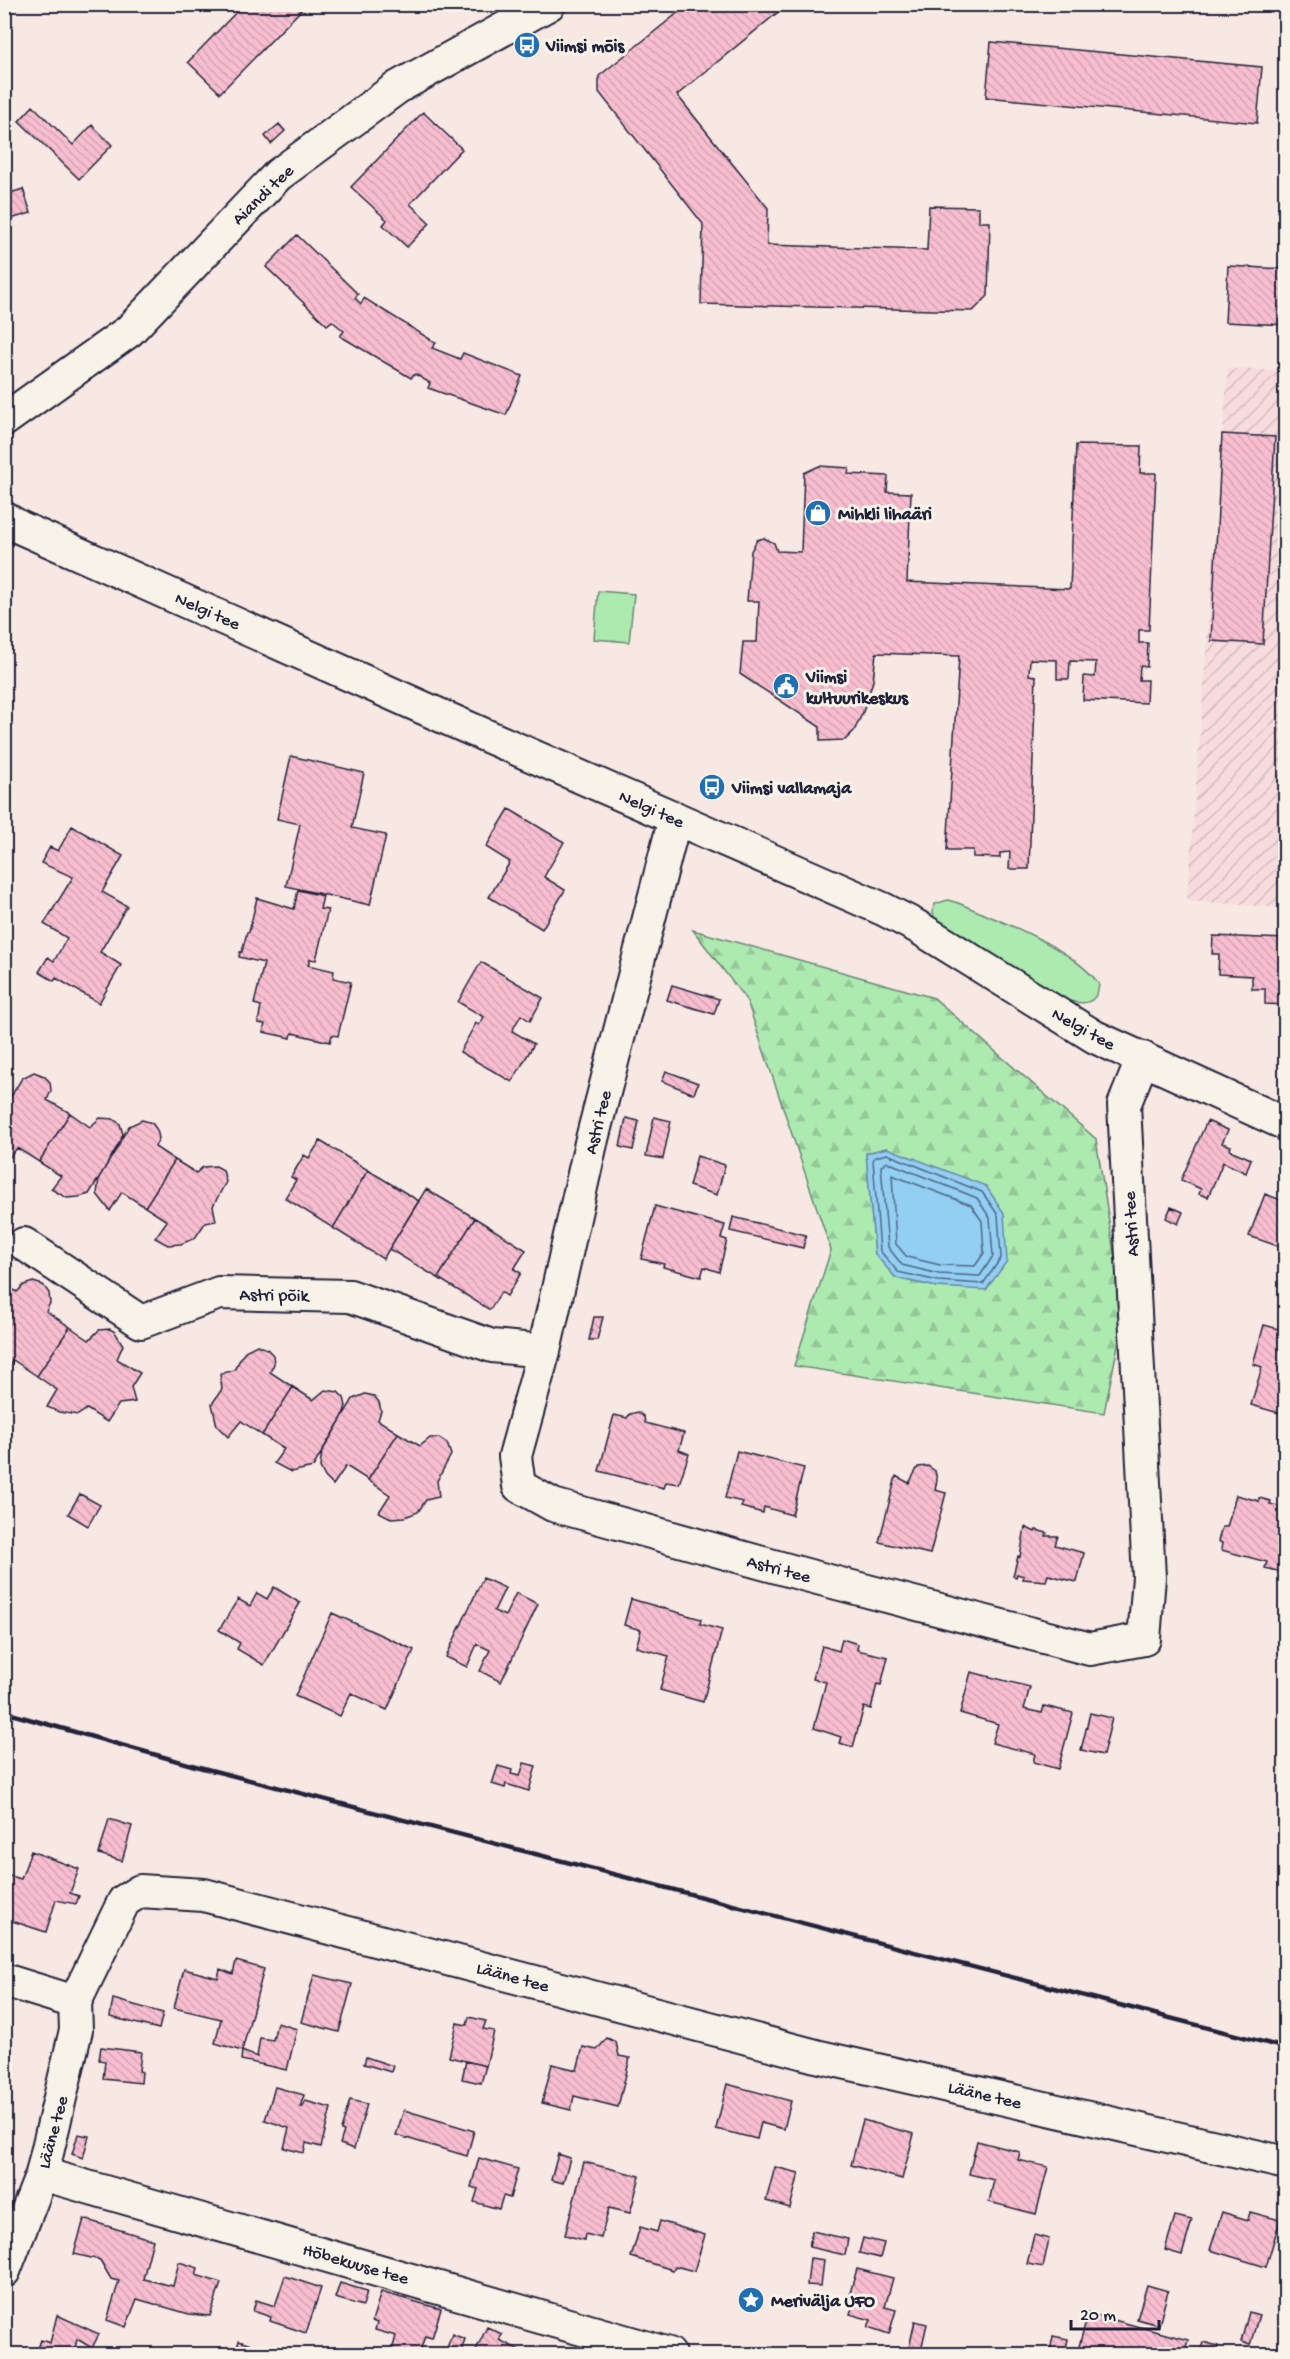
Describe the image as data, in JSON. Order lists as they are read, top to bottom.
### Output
{
  "streets": {
    "street": [
      "Aiandi tee",
      "Nelgi tee",
      "Astri tee",
      "Astri põik",
      "Lääne tee",
      "Hõbekuuse tee"
    ]
  },
  "crossings": [
    ["Nelgi tee", "Astri tee"],
    ["Astri tee", "Astri põik"],
    ["Lääne tee", "Hõbekuuse tee"]
  ],
  "places": {
    "bus stop": ["Viimsi mõis", "Viimsi vallamaja"],
    "shop": ["Mihkli lihaäri"],
    "public building": ["Viimsi kultuurikeskus"],
    "place": ["Merivälja UFO"]
  },
  "scale_bar": "20 m"
}
